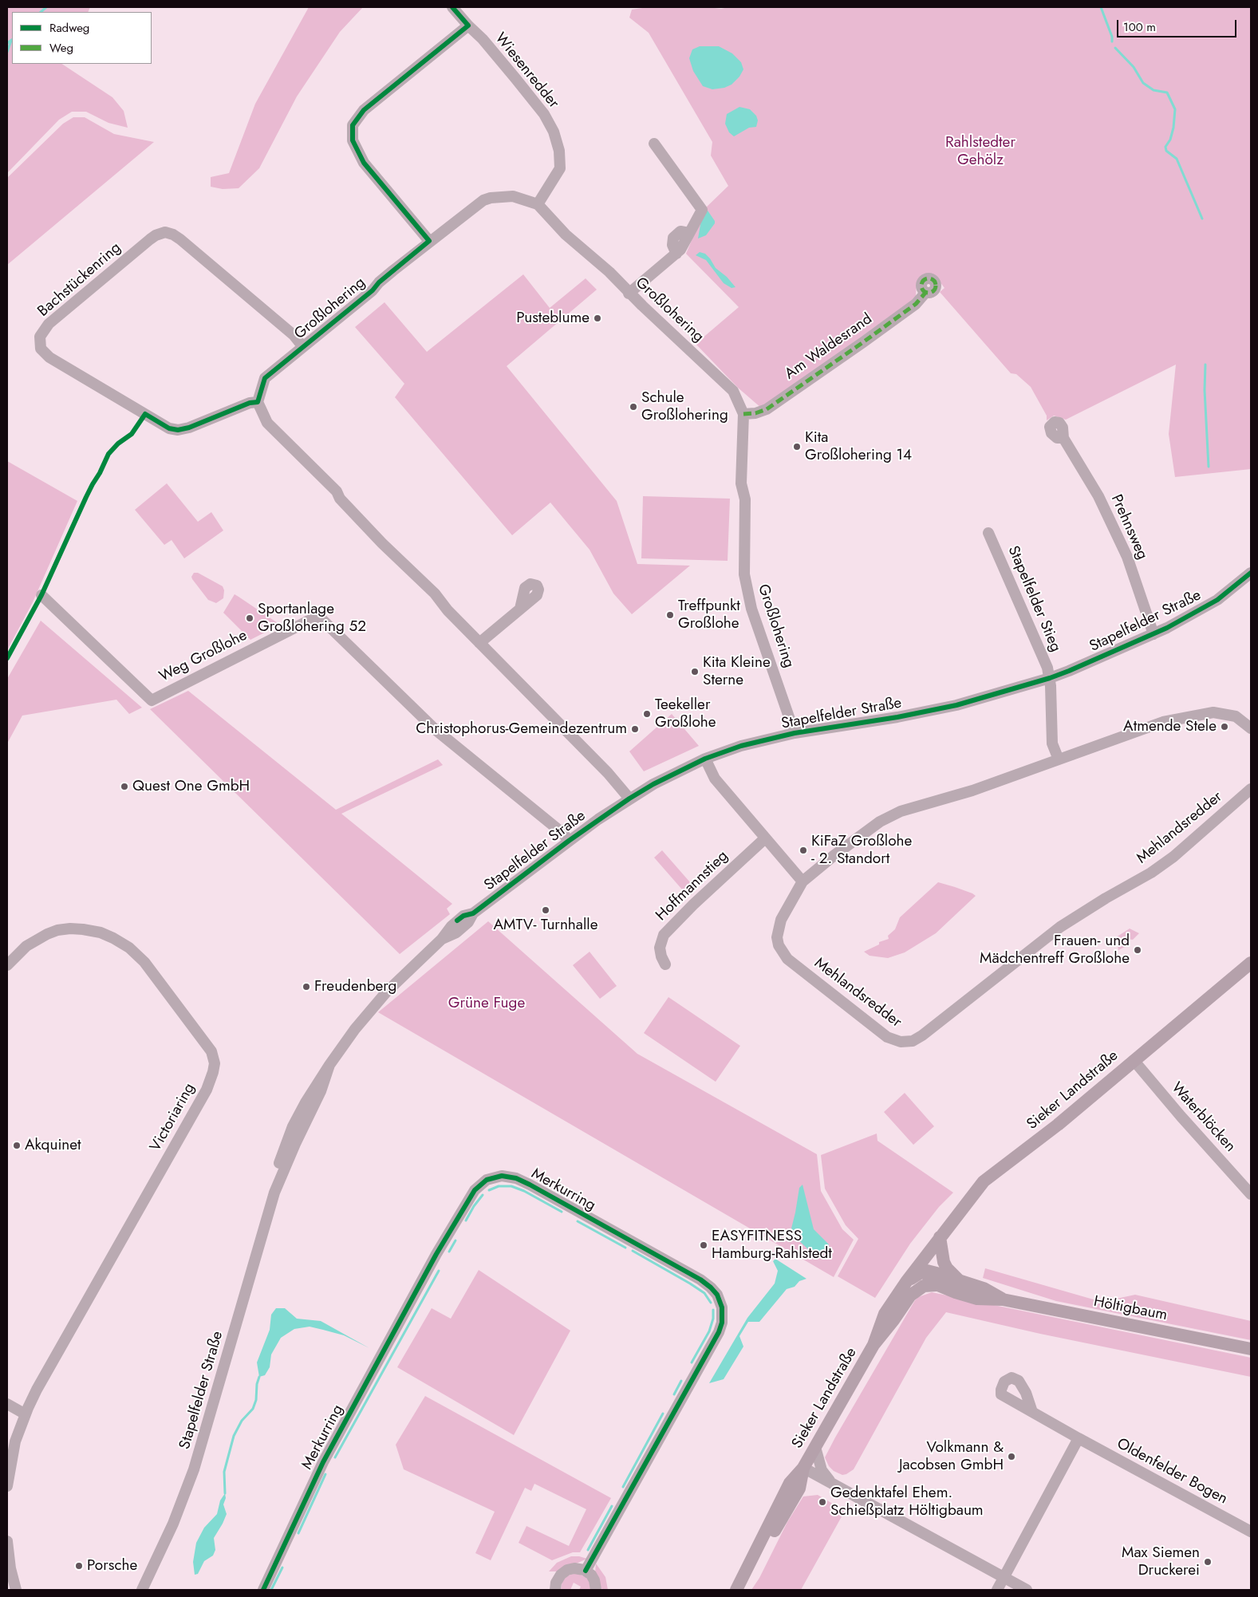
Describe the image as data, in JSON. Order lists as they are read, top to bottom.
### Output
{
  "streets": {
    "main road": ["Sieker Landstraße", "Höltigbaum"],
    "street": [
      "Wiesenredder",
      "Bachstückenring",
      "Großlohering",
      "Am Waldesrand",
      "Prehnsweg",
      "Stapelfelder Stieg",
      "Stapelfelder Straße",
      "Weg Großlohe",
      "Mehlandsredder",
      "Hoffmannstieg",
      "Victoriaring",
      "Waterblöcken",
      "Merkurring",
      "Oldenfelder Bogen"
    ]
  },
  "crossings": [
    ["Wiesenredder", "Großlohering"],
    ["Bachstückenring", "Großlohering"],
    ["Großlohering", "Am Waldesrand"],
    ["Großlohering", "Stapelfelder Straße"],
    ["Prehnsweg", "Stapelfelder Straße"],
    ["Stapelfelder Stieg", "Stapelfelder Straße"],
    ["Stapelfelder Straße", "Weg Großlohe"],
    ["Sieker Landstraße", "Waterblöcken"],
    ["Sieker Landstraße", "Höltigbaum"]
  ],
  "parks": ["Rahlstedter Gehölz", "Grüne Fuge"],
  "places": [
    "Pusteblume",
    "Schule Großlohering",
    "Kita Großlohering 14",
    "Treffpunkt Großlohe",
    "Sportanlage Großlohering 52",
    "Kita Kleine Sterne",
    "Teekeller Großlohe",
    "Atmende Stele",
    "Christophorus-Gemeindezentrum",
    "Quest One GmbH",
    "KiFaZ Großlohe - 2. Standort",
    "AMTV- Turnhalle",
    "Frauen- und Mädchentreff Großlohe",
    "Freudenberg",
    "Akquinet",
    "EASYFITNESS Hamburg-Rahlstedt",
    "Volkmann & Jacobsen GmbH",
    "Gedenktafel Ehem. Schießplatz Höltigbaum",
    "Max Siemen Druckerei",
    "Porsche"
  ],
  "legend": ["Radweg", "Weg"],
  "scale_bar": "100 m"
}
